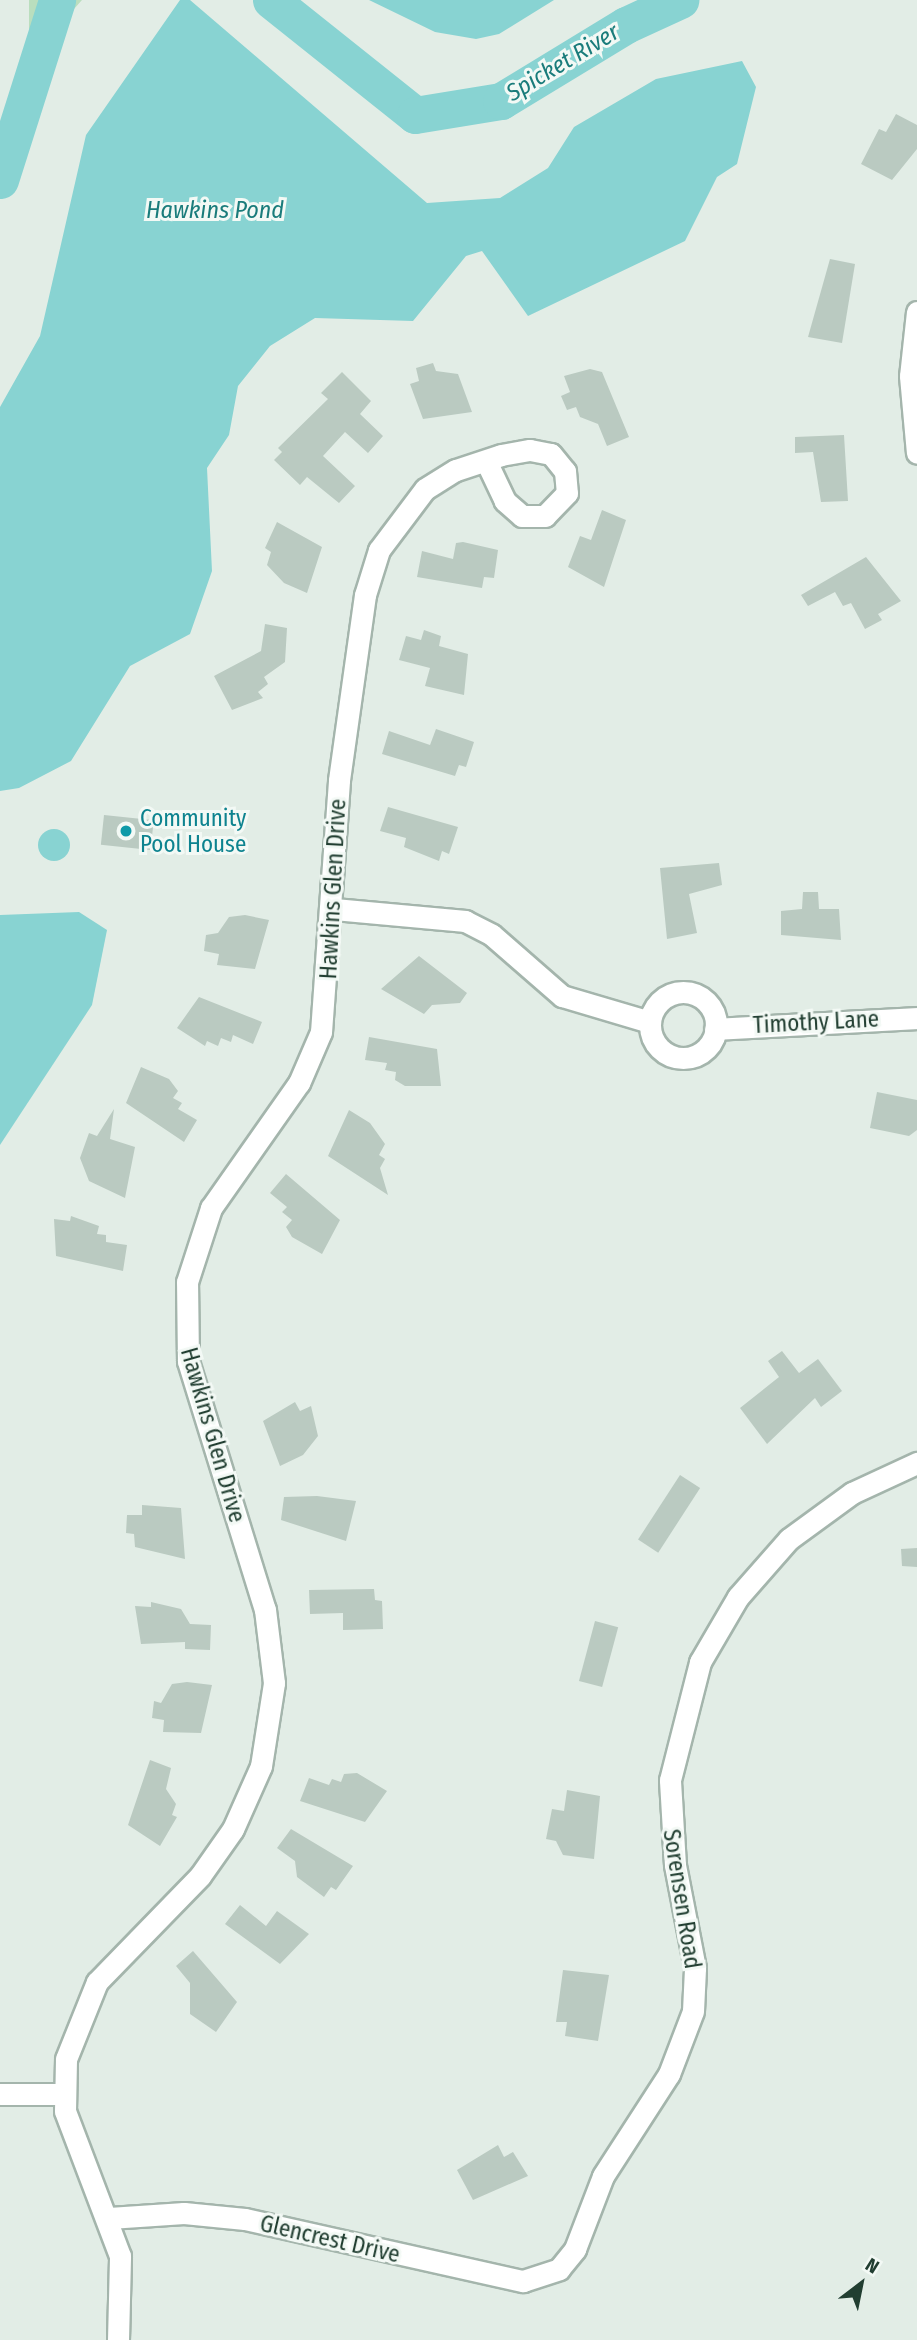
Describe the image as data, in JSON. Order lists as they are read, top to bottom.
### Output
{
  "streets": {
    "street": [
      "Hawkins Glen Drive",
      "Timothy Lane",
      "Sorensen Road",
      "Glencrest Drive"
    ]
  },
  "crossings": [
    ["Hawkins Glen Drive", "Glencrest Drive"],
    ["Sorensen Road", "Glencrest Drive"]
  ],
  "water": ["Spicket River", "Hawkins Pond"],
  "places": ["Community Pool House"],
  "north": "top right"
}
